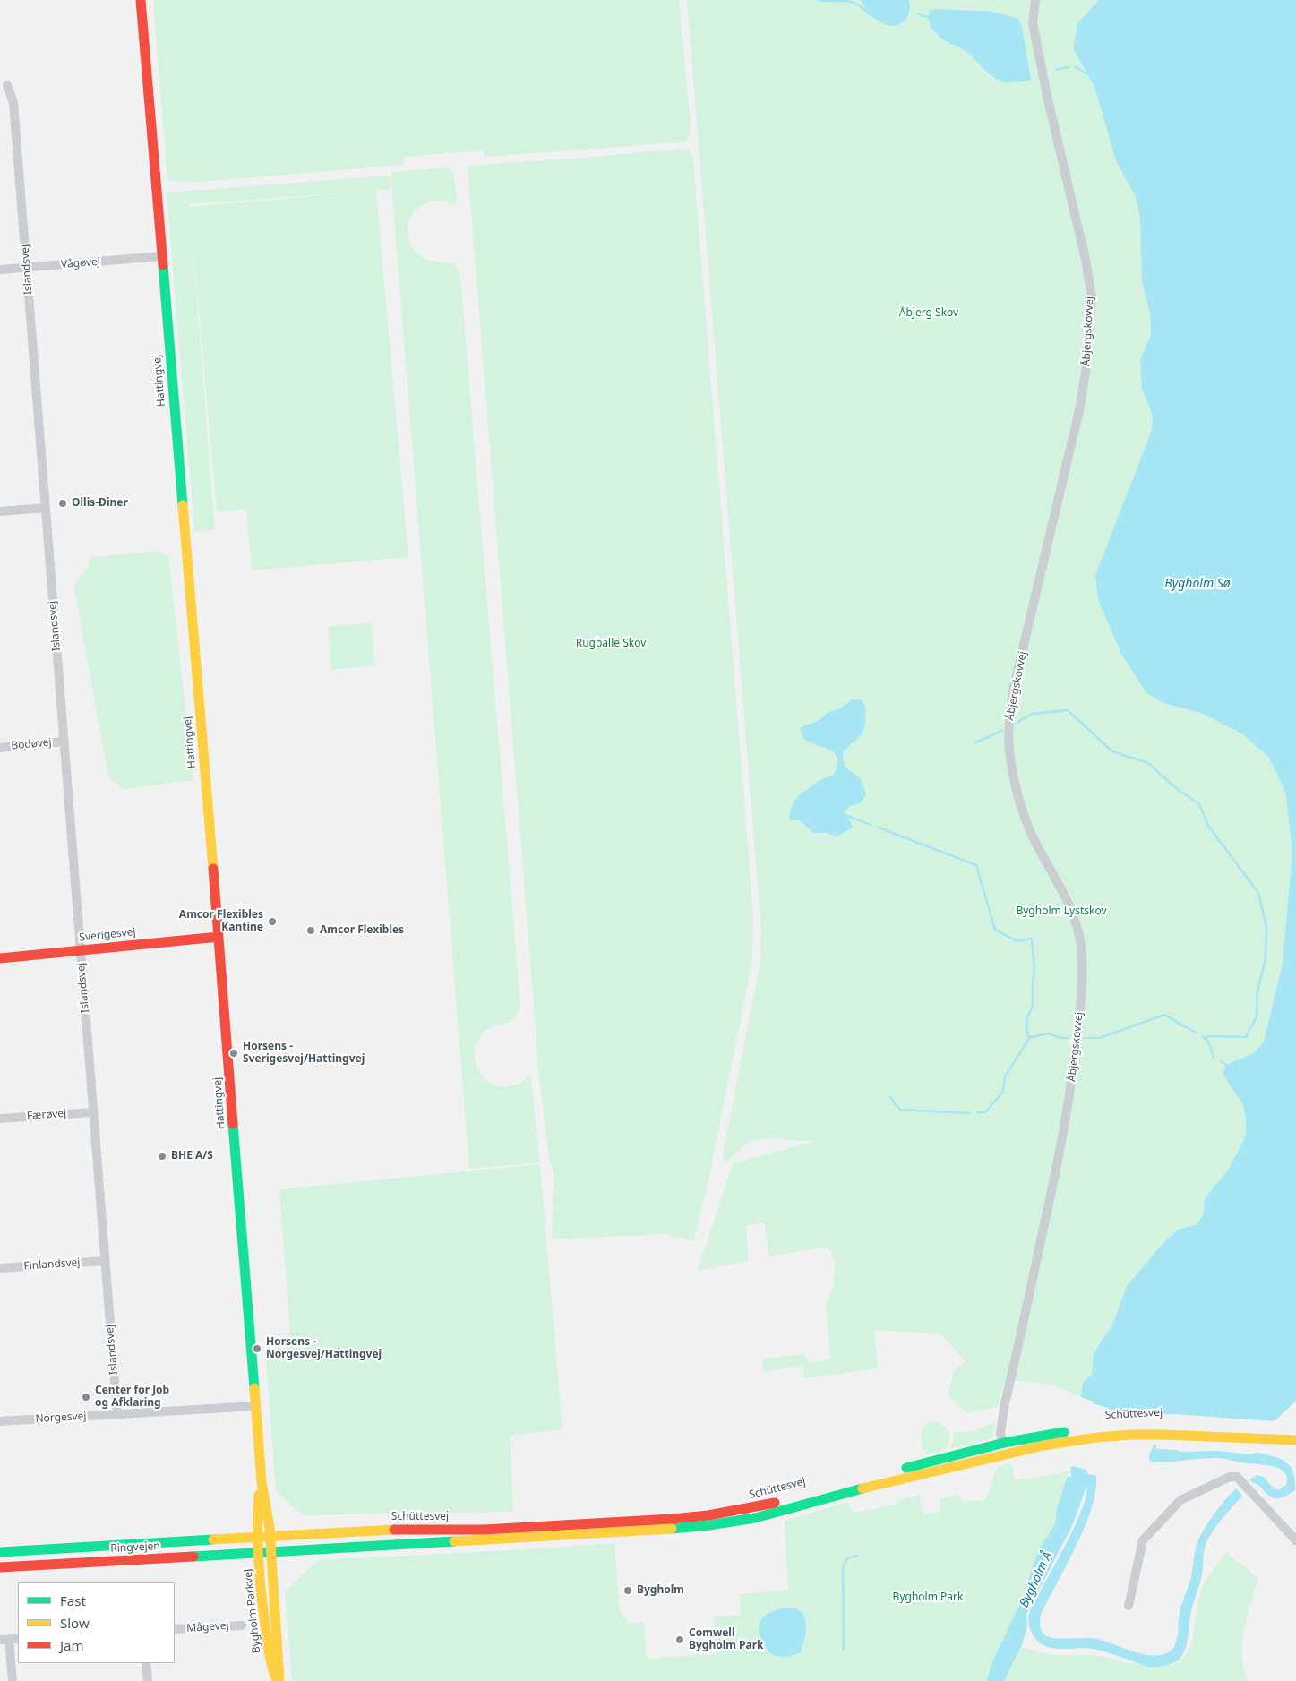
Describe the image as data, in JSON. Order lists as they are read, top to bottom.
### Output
{
  "streets": {
    "main road": [
      "Hattingvej",
      "Sverigesvej",
      "Schüttesvej",
      "Ringvejen",
      "Bygholm Parkvej"
    ],
    "street": [
      "Vågøvej",
      "Islandsvej",
      "Åbjergskovvej",
      "Bodøvej",
      "Færøvej",
      "Finlandsvej",
      "Norgesvej",
      "Mågevej"
    ]
  },
  "crossings": [
    ["Vågøvej", "Islandsvej"],
    ["Vågøvej", "Hattingvej"],
    ["Islandsvej", "Bodøvej"],
    ["Islandsvej", "Sverigesvej"],
    ["Islandsvej", "Færøvej"],
    ["Islandsvej", "Finlandsvej"],
    ["Islandsvej", "Norgesvej"],
    ["Åbjergskovvej", "Schüttesvej"],
    ["Hattingvej", "Sverigesvej"],
    ["Hattingvej", "Schüttesvej"],
    ["Hattingvej", "Norgesvej"],
    ["Hattingvej", "Ringvejen"],
    ["Hattingvej", "Bygholm Parkvej"],
    ["Schüttesvej", "Ringvejen"],
    ["Schüttesvej", "Bygholm Parkvej"],
    ["Ringvejen", "Bygholm Parkvej"]
  ],
  "water": ["Bygholm Sø", "Bygholm Å"],
  "parks": [
    "Åbjerg Skov",
    "Rugballe Skov",
    "Bygholm Lystskov",
    "Bygholm Park"
  ],
  "places": [
    "Ollis-Diner",
    "Amcor Flexibles Kantine",
    "Amcor Flexibles",
    "Horsens - Sverigesvej/Hattingvej",
    "BHE A/S",
    "Horsens - Norgesvej/Hattingvej",
    "Center for Job og Afklaring",
    "Bygholm",
    "Comwell Bygholm Park"
  ],
  "legend": ["Fast", "Slow", "Jam"]
}
